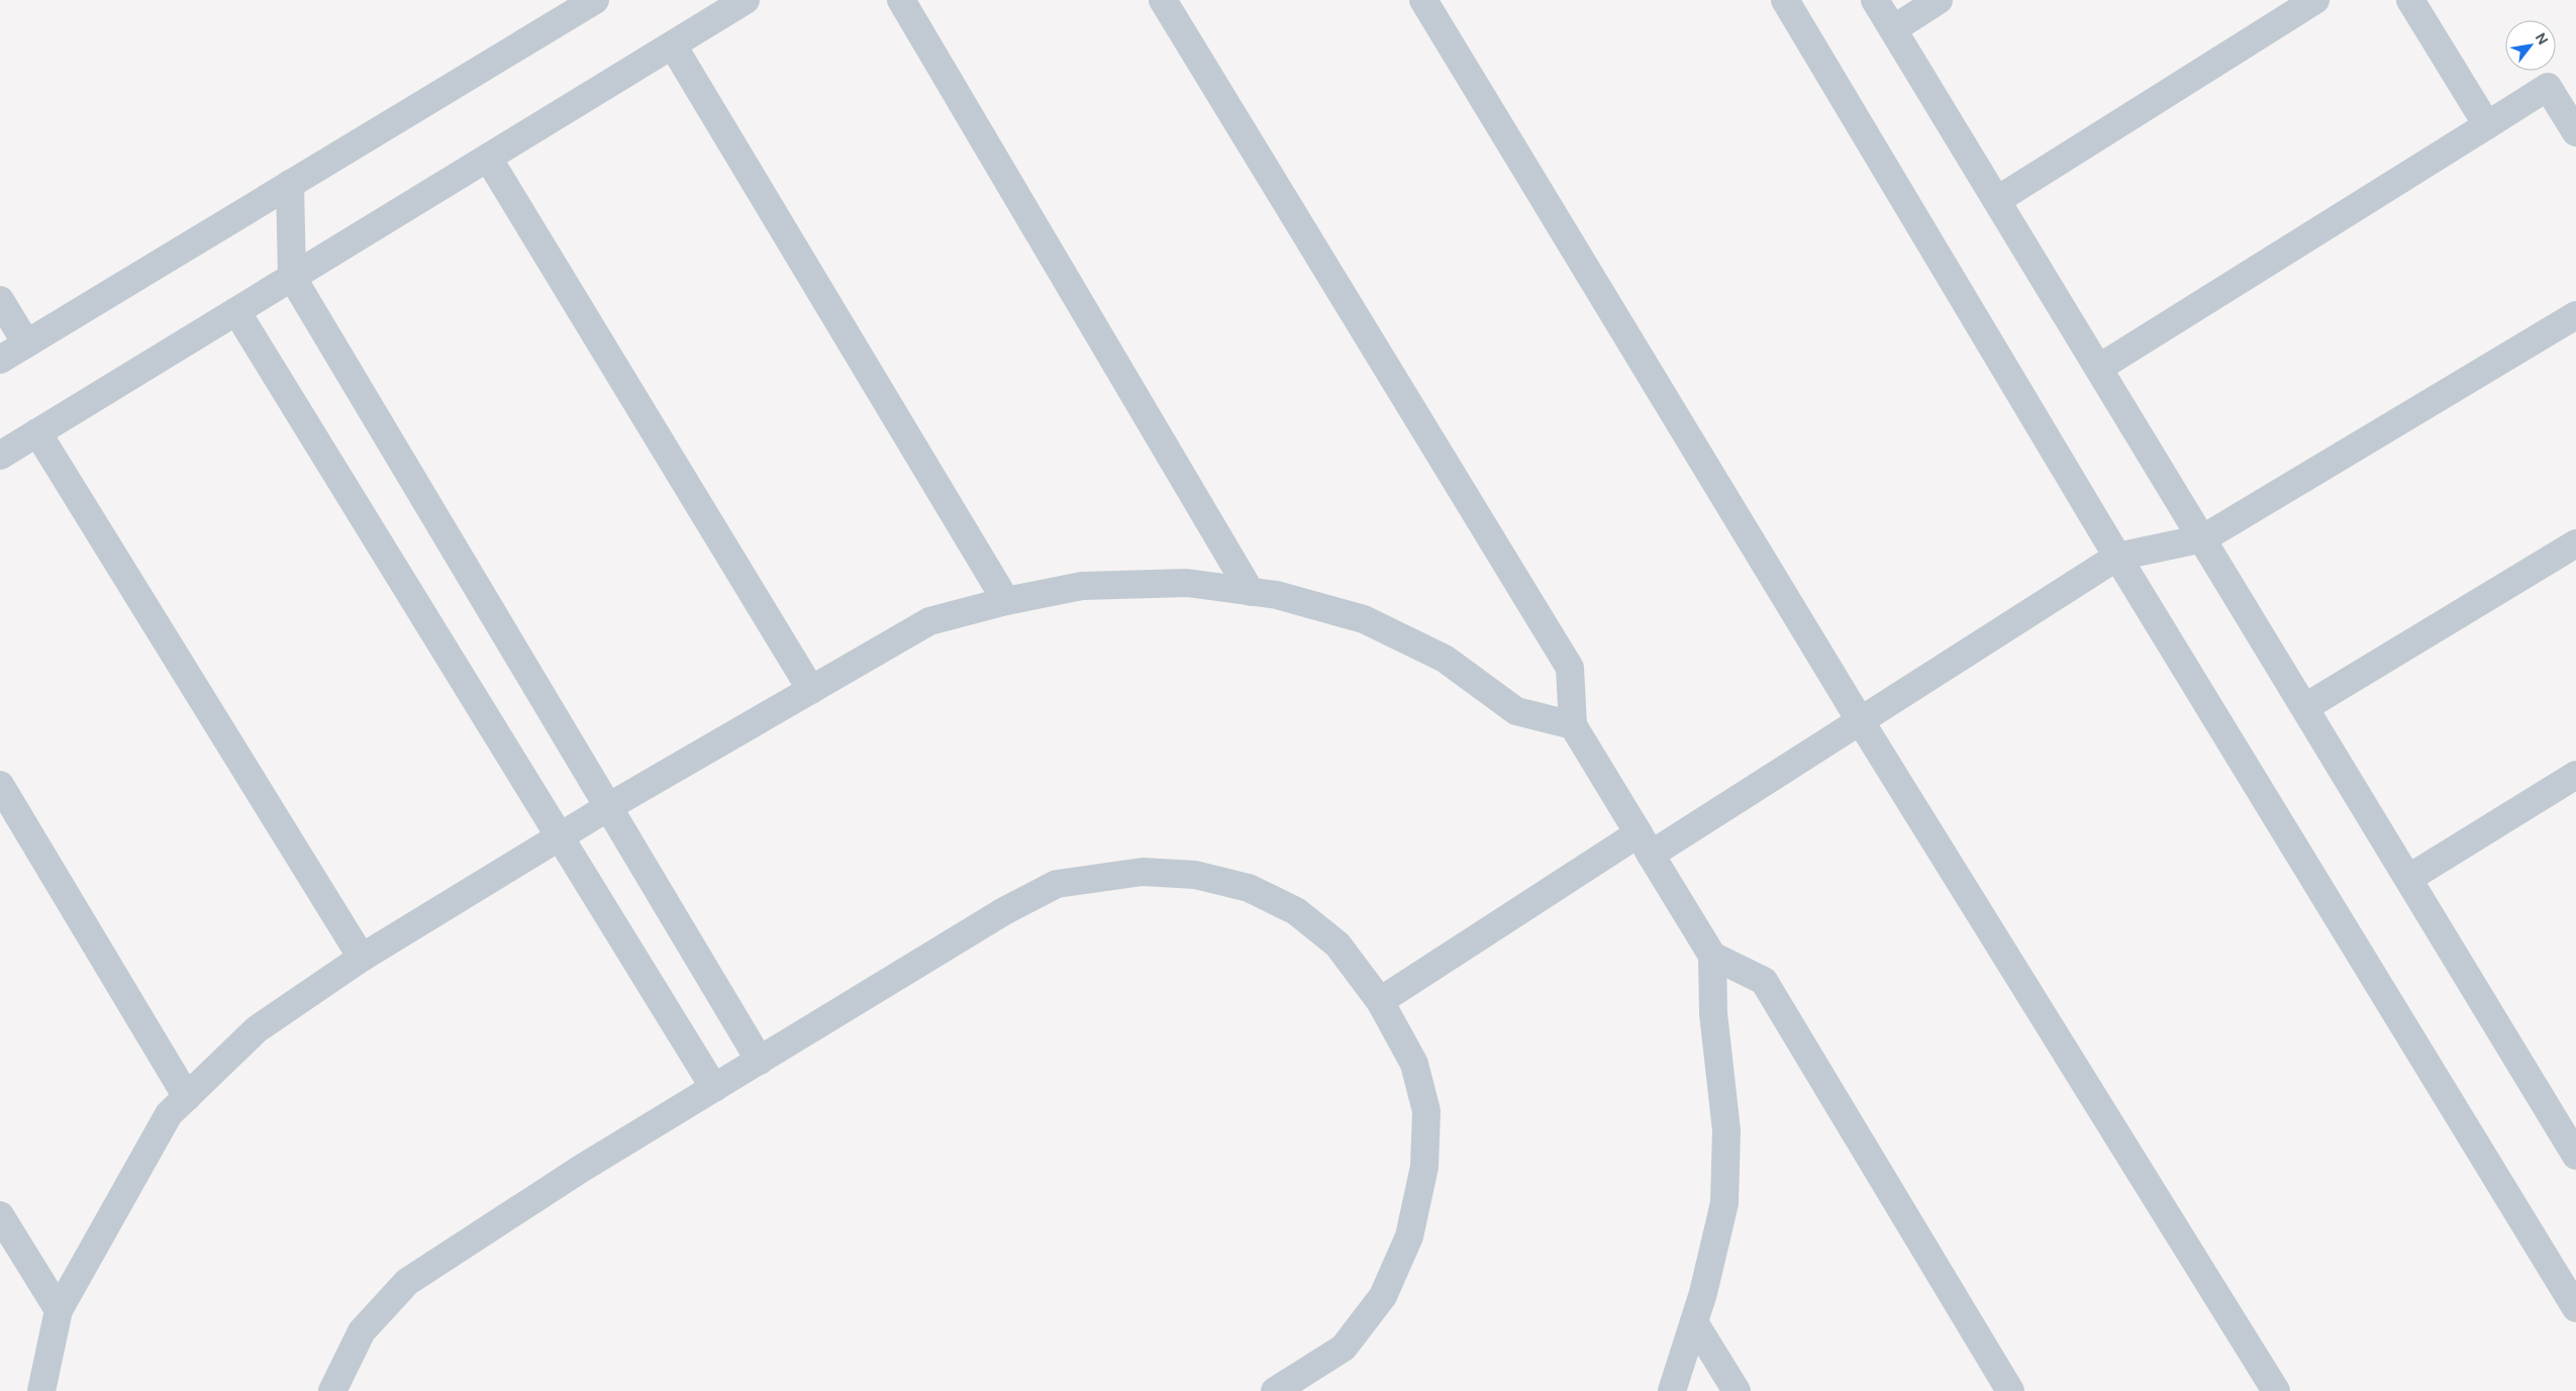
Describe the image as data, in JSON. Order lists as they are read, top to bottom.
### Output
{
  "north": "top right"
}
